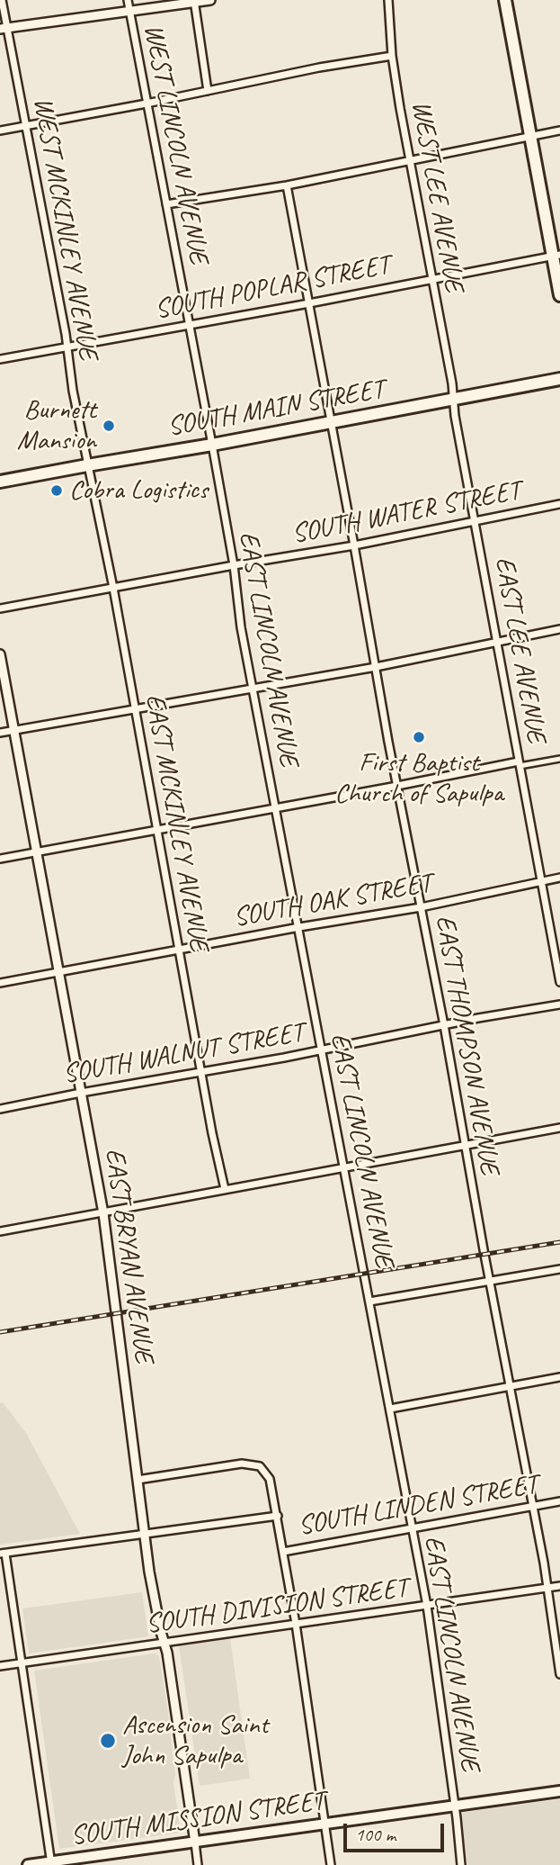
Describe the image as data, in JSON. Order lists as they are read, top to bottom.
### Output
{
  "streets": {
    "main road": ["SOUTH MAIN STREET", "SOUTH MISSION STREET"],
    "street": [
      "WEST LINCOLN AVENUE",
      "WEST LEE AVENUE",
      "WEST MCKINLEY AVENUE",
      "SOUTH POPLAR STREET",
      "SOUTH WATER STREET",
      "EAST LINCOLN AVENUE",
      "EAST LEE AVENUE",
      "EAST MCKINLEY AVENUE",
      "SOUTH OAK STREET",
      "EAST THOMPSON AVENUE",
      "SOUTH WALNUT STREET",
      "EAST BRYAN AVENUE",
      "SOUTH LINDEN STREET",
      "SOUTH DIVISION STREET"
    ]
  },
  "crossings": [
    ["WEST LINCOLN AVENUE", "SOUTH POPLAR STREET"],
    ["WEST LINCOLN AVENUE", "SOUTH MAIN STREET"],
    ["WEST LINCOLN AVENUE", "EAST LINCOLN AVENUE"],
    ["WEST LEE AVENUE", "SOUTH POPLAR STREET"],
    ["WEST LEE AVENUE", "SOUTH MAIN STREET"],
    ["WEST LEE AVENUE", "EAST LEE AVENUE"],
    ["WEST MCKINLEY AVENUE", "SOUTH POPLAR STREET"],
    ["WEST MCKINLEY AVENUE", "SOUTH MAIN STREET"],
    ["WEST MCKINLEY AVENUE", "EAST MCKINLEY AVENUE"],
    ["SOUTH POPLAR STREET", "EAST THOMPSON AVENUE"],
    ["SOUTH MAIN STREET", "EAST LINCOLN AVENUE"],
    ["SOUTH MAIN STREET", "EAST LEE AVENUE"],
    ["SOUTH MAIN STREET", "EAST MCKINLEY AVENUE"],
    ["SOUTH MAIN STREET", "EAST THOMPSON AVENUE"],
    ["SOUTH WATER STREET", "EAST LINCOLN AVENUE"],
    ["SOUTH WATER STREET", "EAST LEE AVENUE"],
    ["SOUTH WATER STREET", "EAST MCKINLEY AVENUE"],
    ["SOUTH WATER STREET", "EAST THOMPSON AVENUE"],
    ["EAST LINCOLN AVENUE", "SOUTH OAK STREET"],
    ["EAST LINCOLN AVENUE", "SOUTH WALNUT STREET"],
    ["EAST LINCOLN AVENUE", "SOUTH LINDEN STREET"],
    ["EAST LINCOLN AVENUE", "SOUTH DIVISION STREET"],
    ["EAST LINCOLN AVENUE", "SOUTH MISSION STREET"],
    ["EAST LEE AVENUE", "SOUTH OAK STREET"],
    ["EAST MCKINLEY AVENUE", "SOUTH OAK STREET"],
    ["EAST MCKINLEY AVENUE", "SOUTH WALNUT STREET"],
    ["SOUTH OAK STREET", "EAST THOMPSON AVENUE"],
    ["SOUTH OAK STREET", "EAST BRYAN AVENUE"],
    ["EAST THOMPSON AVENUE", "SOUTH WALNUT STREET"],
    ["EAST THOMPSON AVENUE", "SOUTH LINDEN STREET"],
    ["EAST THOMPSON AVENUE", "SOUTH DIVISION STREET"],
    ["SOUTH WALNUT STREET", "EAST BRYAN AVENUE"],
    ["EAST BRYAN AVENUE", "SOUTH LINDEN STREET"],
    ["EAST BRYAN AVENUE", "SOUTH DIVISION STREET"],
    ["EAST BRYAN AVENUE", "SOUTH MISSION STREET"]
  ],
  "places": [
    "Burnett Mansion",
    "Cobra Logistics",
    "First Baptist Church of Sapulpa",
    "Ascension Saint John Sapulpa"
  ],
  "scale_bar": "100 m"
}
